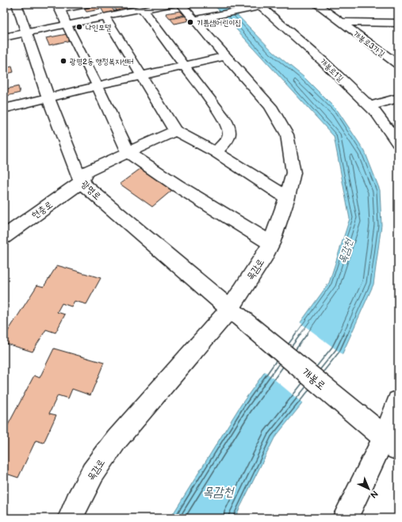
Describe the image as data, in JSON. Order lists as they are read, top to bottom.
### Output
{
  "streets": {
    "street": [
      "개봉로3가길",
      "개봉로1길",
      "광명로",
      "현충로",
      "목감로",
      "개봉로"
    ]
  },
  "crossings": [
    ["광명로", "현충로"],
    ["광명로", "목감로"],
    ["광명로", "개봉로"],
    ["목감로", "개봉로"]
  ],
  "water": ["목감천"],
  "places": ["기쁨샘어린이집", "나인모텔", "광명2동 행정복지센터"],
  "north": "bottom right"
}
